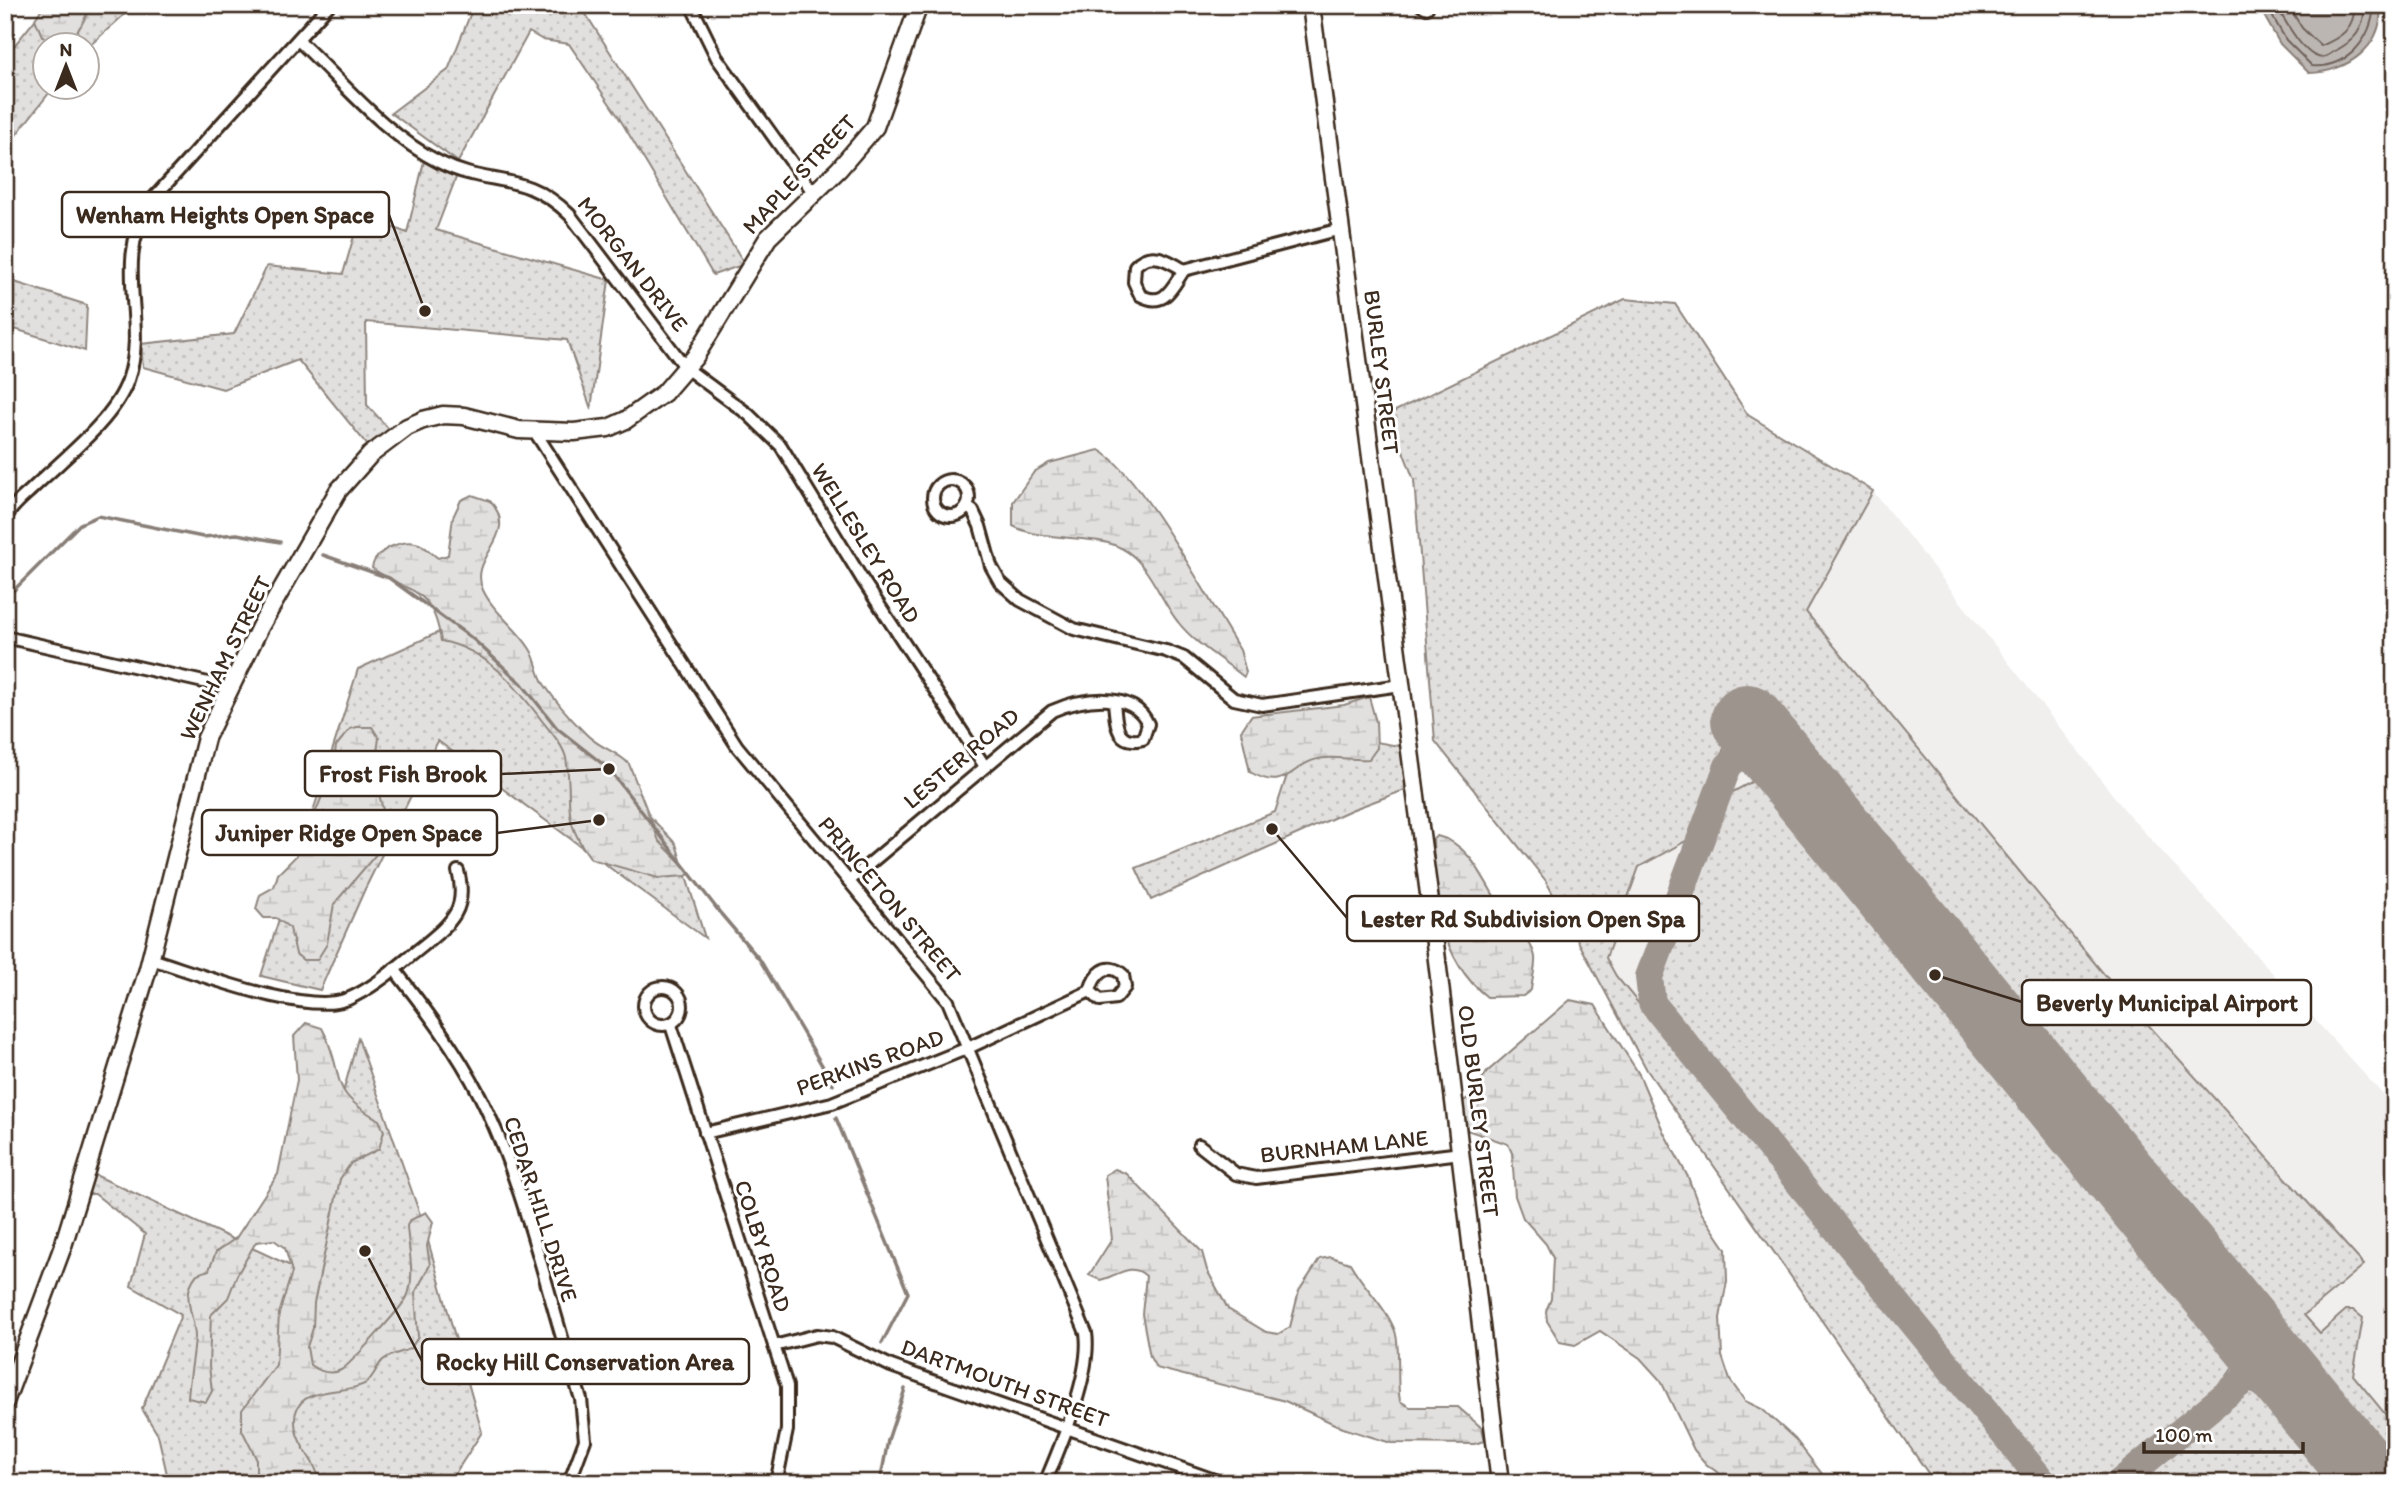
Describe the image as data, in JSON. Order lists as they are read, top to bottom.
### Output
{
  "streets": {
    "main road": [
      "MAPLE STREET",
      "BURLEY STREET",
      "WENHAM STREET",
      "OLD BURLEY STREET"
    ],
    "street": [
      "MORGAN DRIVE",
      "WELLESLEY ROAD",
      "LESTER ROAD",
      "PRINCETON STREET",
      "PERKINS ROAD",
      "BURNHAM LANE",
      "CEDAR HILL DRIVE",
      "COLBY ROAD",
      "DARTMOUTH STREET"
    ]
  },
  "crossings": [
    ["MAPLE STREET", "WENHAM STREET"],
    ["MORGAN DRIVE", "WELLESLEY ROAD"],
    ["MORGAN DRIVE", "WENHAM STREET"],
    ["BURLEY STREET", "OLD BURLEY STREET"],
    ["WELLESLEY ROAD", "WENHAM STREET"],
    ["WELLESLEY ROAD", "LESTER ROAD"],
    ["WENHAM STREET", "PRINCETON STREET"],
    ["LESTER ROAD", "PRINCETON STREET"],
    ["PRINCETON STREET", "PERKINS ROAD"],
    ["PRINCETON STREET", "DARTMOUTH STREET"],
    ["PERKINS ROAD", "COLBY ROAD"],
    ["OLD BURLEY STREET", "BURNHAM LANE"],
    ["COLBY ROAD", "DARTMOUTH STREET"]
  ],
  "places": [
    "Wenham Heights Open Space",
    "Frost Fish Brook",
    "Juniper Ridge Open Space",
    "Lester Rd Subdivision Open Spa",
    "Beverly Municipal Airport",
    "Rocky Hill Conservation Area"
  ],
  "scale_bar": "100 m",
  "north": "top"
}
